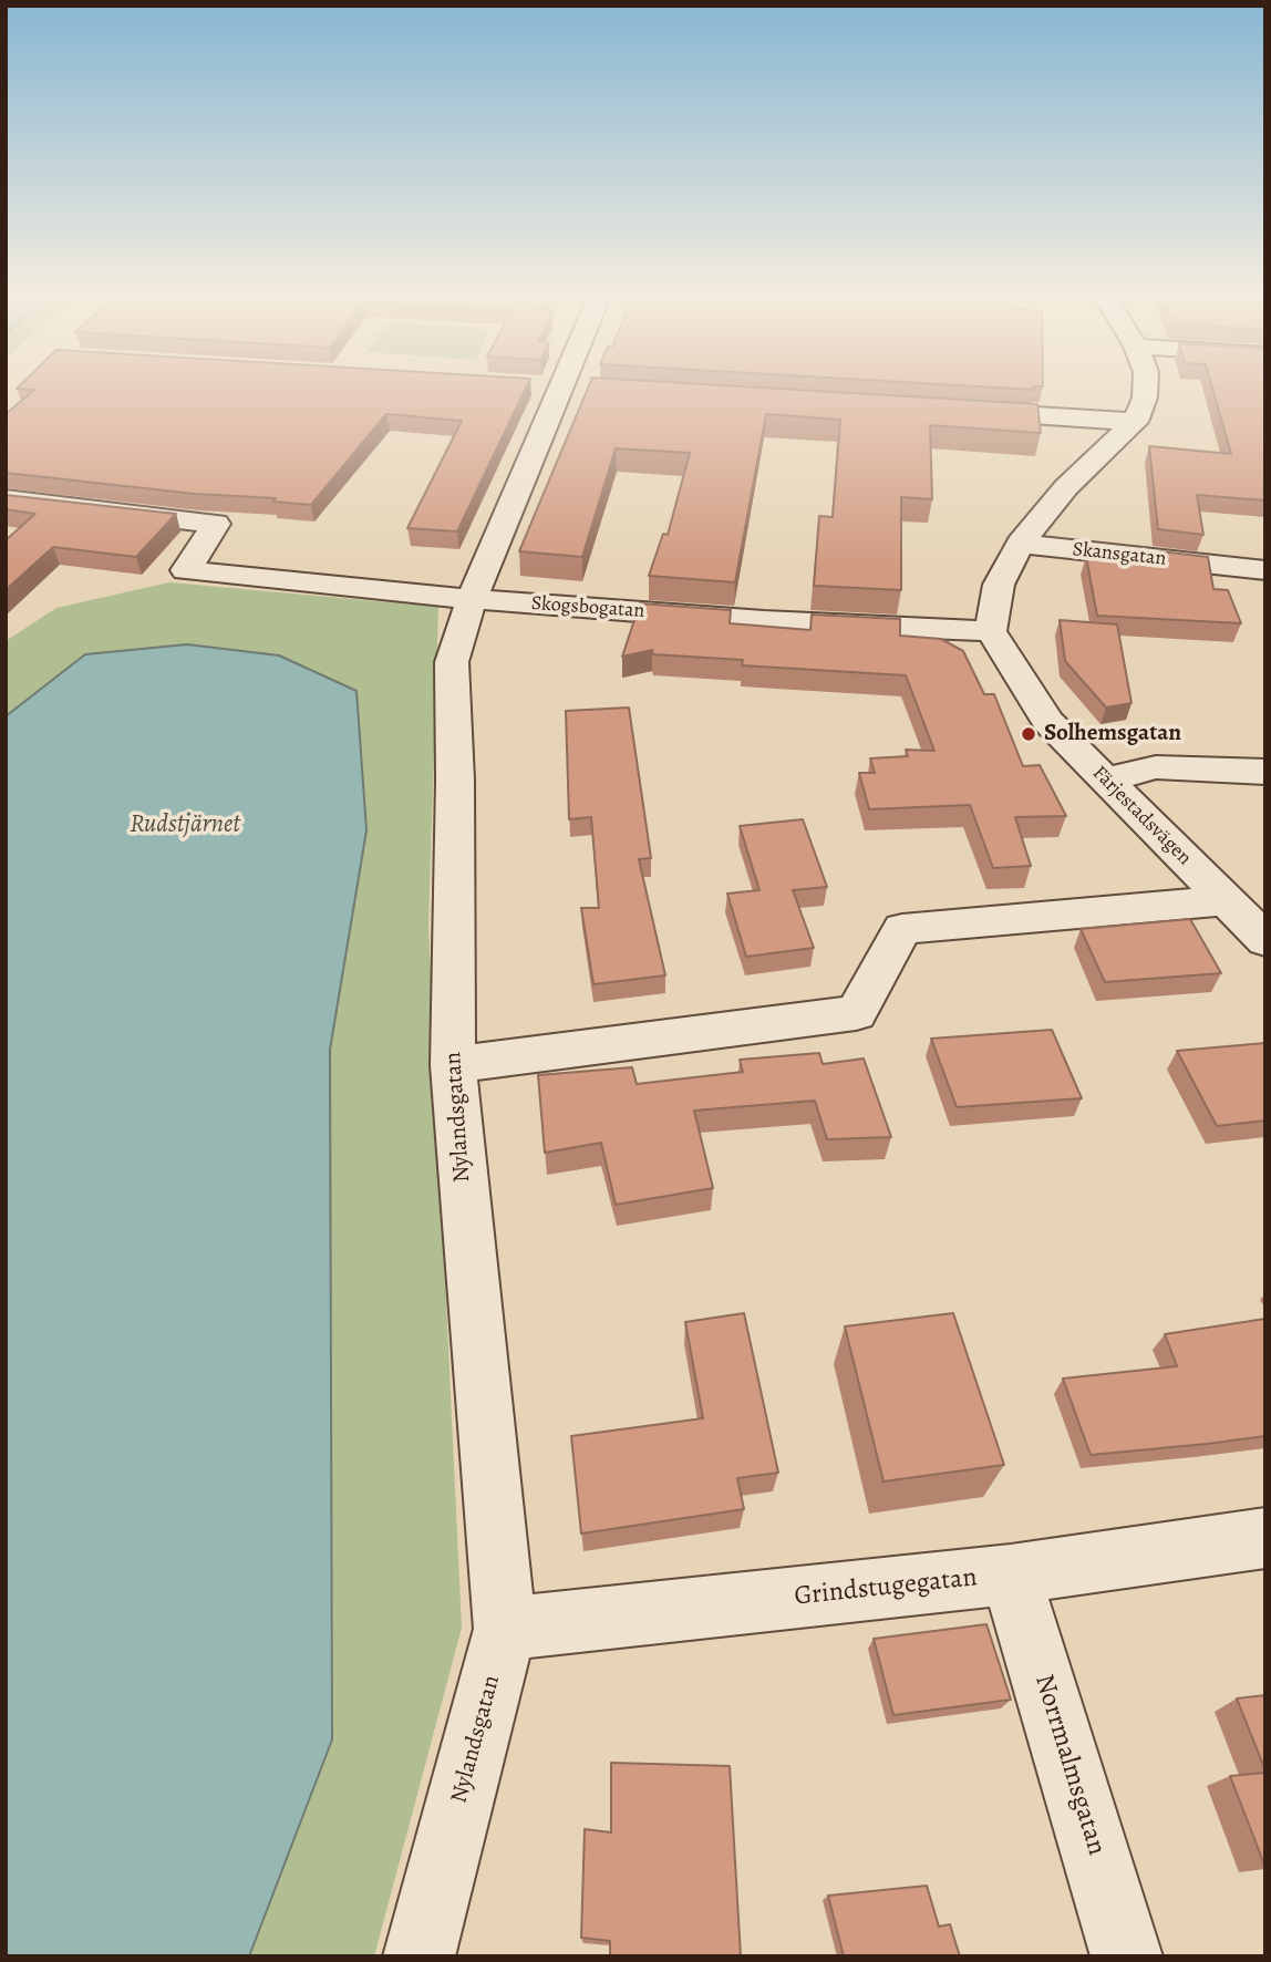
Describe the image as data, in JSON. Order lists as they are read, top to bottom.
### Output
{
  "streets": {
    "street": [
      "Skansgatan",
      "Skogsbogatan",
      "Färjestadsvägen",
      "Nylandsgatan",
      "Grindstugegatan",
      "Norrmalmsgatan"
    ]
  },
  "crossings": [
    ["Skogsbogatan", "Färjestadsvägen"],
    ["Skogsbogatan", "Nylandsgatan"],
    ["Nylandsgatan", "Grindstugegatan"],
    ["Grindstugegatan", "Norrmalmsgatan"]
  ],
  "water": ["Rudstjärnet"],
  "places": ["Solhemsgatan"]
}
